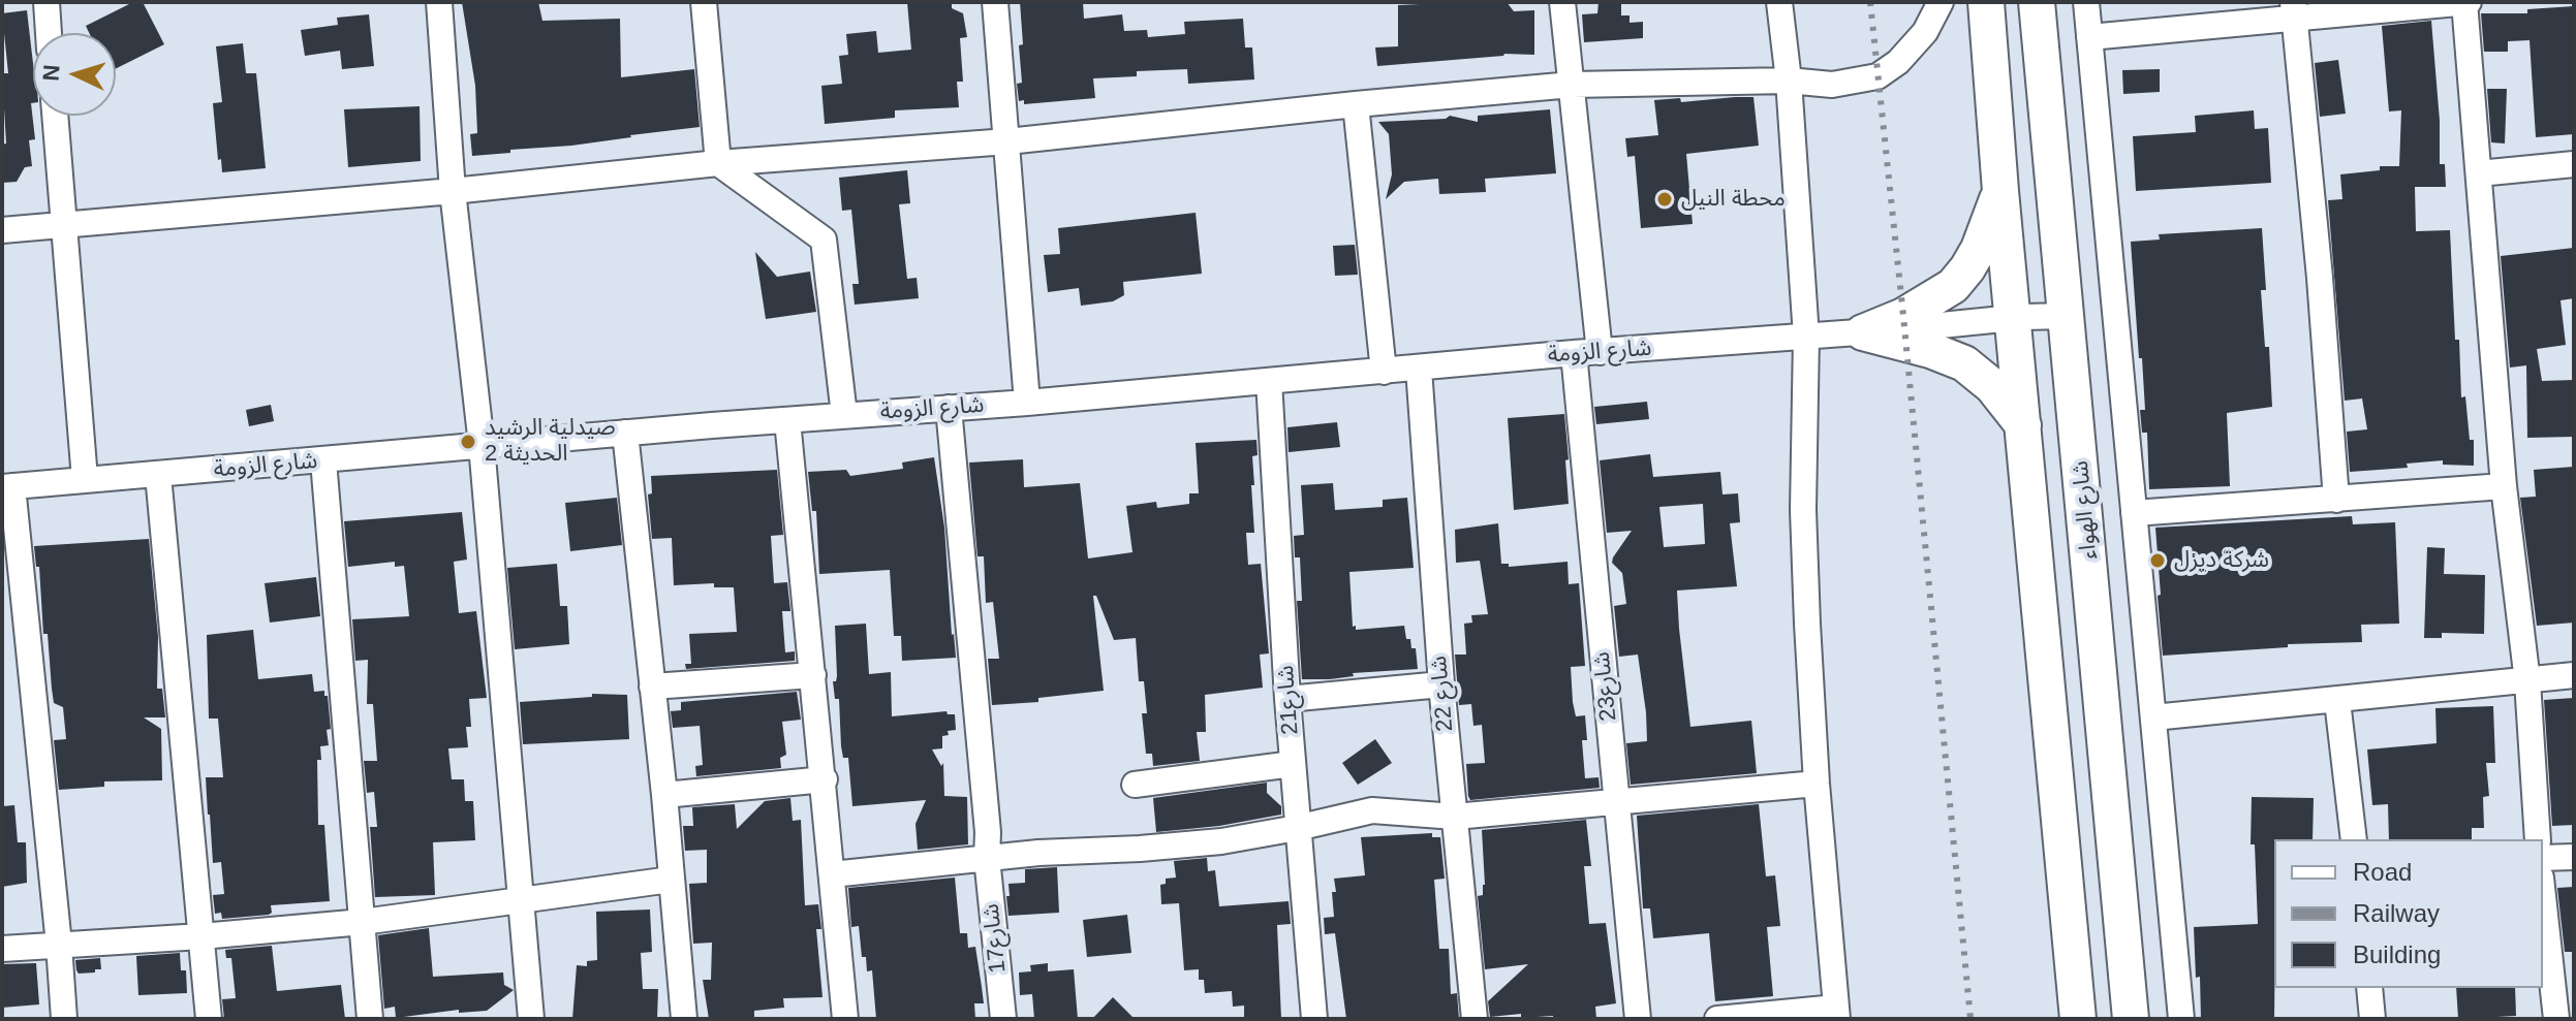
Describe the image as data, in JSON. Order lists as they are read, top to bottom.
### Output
{
  "streets": {
    "highway": ["شارع الهواء"],
    "street": [
      "شارع الزومة",
      "شارع23",
      "شارع 22",
      "شارع21",
      "شارع17"
    ]
  },
  "crossings": [
    ["شارع الزومة", "شارع الهواء"],
    ["شارع الزومة", "شارع23"],
    ["شارع الزومة", "شارع 22"],
    ["شارع الزومة", "شارع21"],
    ["شارع الزومة", "شارع17"]
  ],
  "places": ["محطة النيل", "صيدلية الرشيد الحديثة 2", "شركة ديزل"],
  "legend": ["Road", "Railway", "Building"],
  "north": "left"
}
